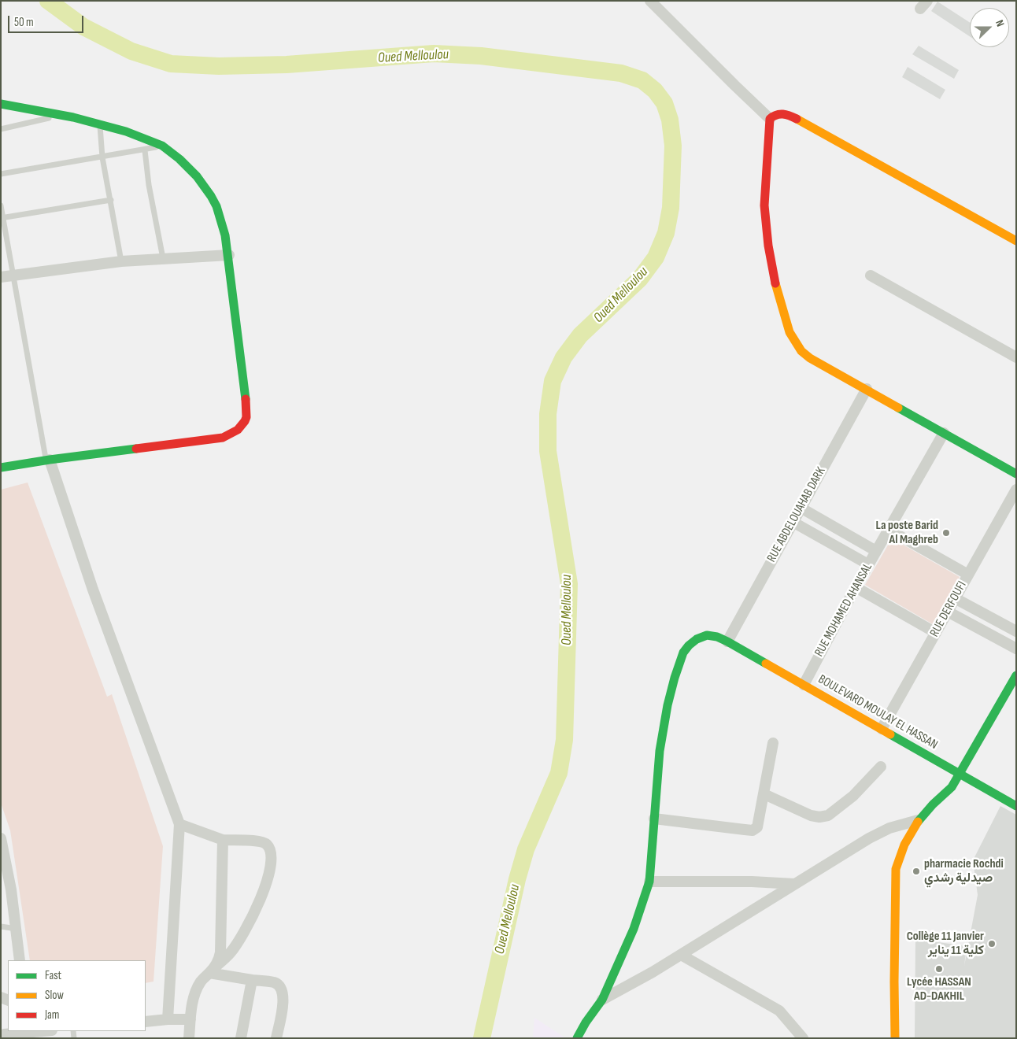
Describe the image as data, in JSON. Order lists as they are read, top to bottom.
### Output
{
  "streets": {
    "street": [
      "RUE ABDELOUAHAB DARK",
      "RUE DERFOUFI",
      "RUE MOHAMED AHANSAL",
      "BOULEVARD MOULAY EL HASSAN"
    ]
  },
  "crossings": [
    ["RUE ABDELOUAHAB DARK", "BOULEVARD MOULAY EL HASSAN"],
    ["RUE DERFOUFI", "BOULEVARD MOULAY EL HASSAN"],
    ["RUE MOHAMED AHANSAL", "BOULEVARD MOULAY EL HASSAN"]
  ],
  "water": ["Oued Melloulou"],
  "places": [
    "La poste Barid Al Maghreb",
    "pharmacie Rochdi صيدلية رشدي",
    "Collège 11 Janvier كلية 11 يناير",
    "Lycée HASSAN AD-DAKHIL"
  ],
  "legend": ["Fast", "Slow", "Jam"],
  "scale_bar": "50 m",
  "north": "right"
}
